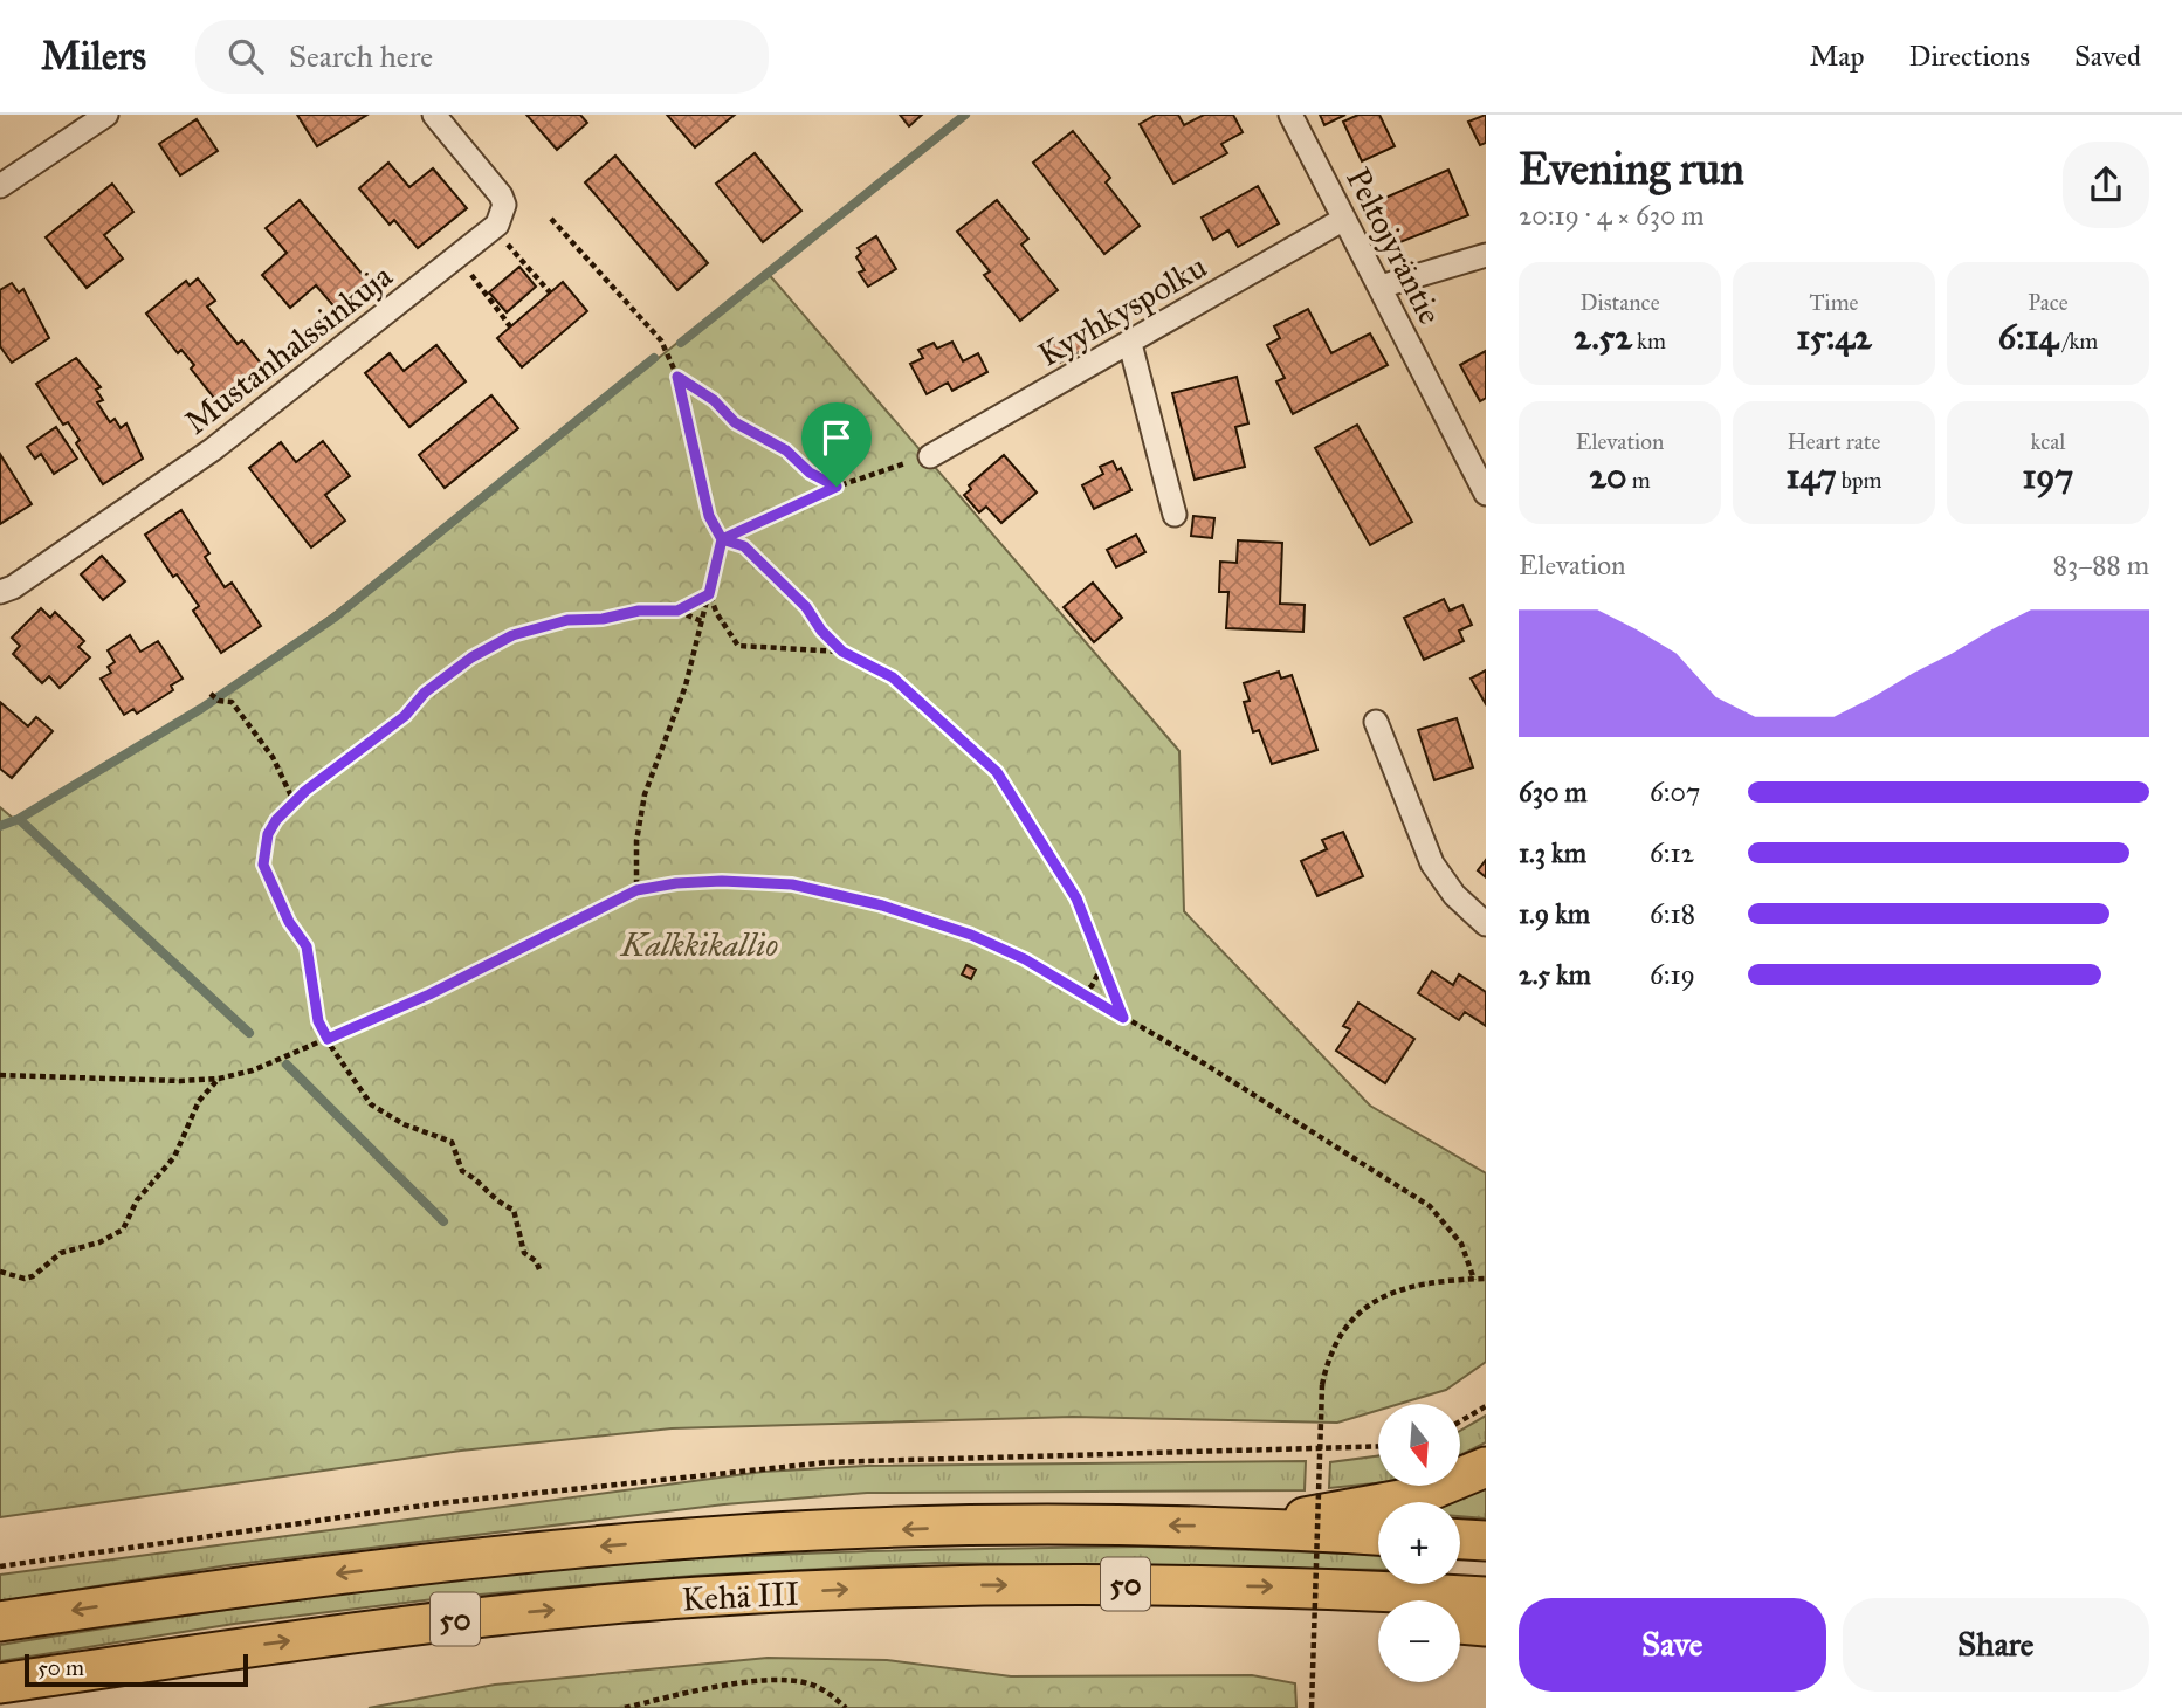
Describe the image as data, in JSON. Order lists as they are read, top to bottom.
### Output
{
  "streets": {
    "highway": ["50", "Kehä III"],
    "street": ["Peltojyräntie", "Kyyhkyspolku", "Mustanhalssinkuja"]
  },
  "crossings": [
    ["Peltojyräntie", "Kyyhkyspolku"]
  ],
  "parks": ["Kalkkikallio"],
  "scale_bar": "50 m",
  "north": "bottom",
  "page": {
    "header": "Milers",
    "search": "Search here",
    "nav": ["Map", "Directions", "Saved"],
    "heading": ["Evening run", "20:19 · 4 × 630 m"],
    "stats": [
      ["Distance", "2.52 km"],
      ["Time", "15:42"],
      ["Pace", "6:14 /km"],
      ["Elevation", "20 m"],
      ["Heart rate", "147 bpm"],
      ["kcal", "197"]
    ],
    "chart": ["Elevation", "83–88 m"],
    "list": [
      {
        "name": "630 m",
        "note": "6:07"
      },
      {
        "name": "1.3 km",
        "note": "6:12"
      },
      {
        "name": "1.9 km",
        "note": "6:18"
      },
      {
        "name": "2.5 km",
        "note": "6:19"
      }
    ],
    "map_buttons": ["+", "−"],
    "buttons": ["Save", "Share"],
    "scale": "50 m"
  }
}
